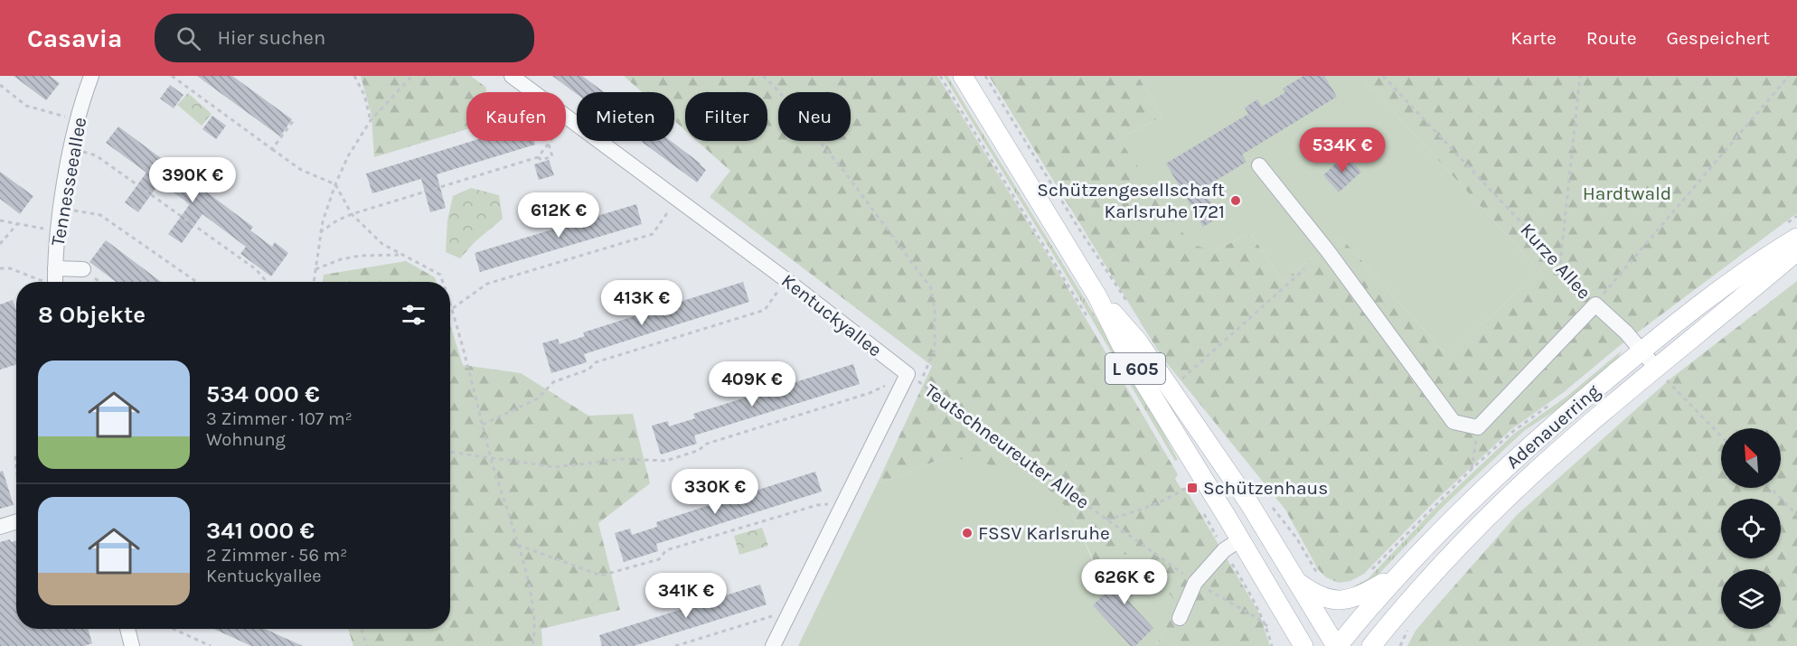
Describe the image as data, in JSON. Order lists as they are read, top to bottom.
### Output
{
  "streets": {
    "main road": ["L 605", "Adenauerring"],
    "street": ["Tennesseeallee", "Kurze Allee", "Kentuckyallee"],
    "path": ["Teutschneureuter Allee"]
  },
  "crossings": [
    ["Kurze Allee", "Adenauerring"],
    ["Kentuckyallee", "Teutschneureuter Allee"],
    ["L 605", "Adenauerring"]
  ],
  "parks": ["Hardtwald"],
  "places": {
    "other": ["Schützengesellschaft Karlsruhe 1721", "FSSV Karlsruhe"],
    "transit": ["Schützenhaus"]
  },
  "north": "top left",
  "page": {
    "header": "Casavia",
    "search": "Hier suchen",
    "nav": ["Karte", "Route", "Gespeichert"],
    "chip": [
      "Kaufen",
      "Mieten",
      "Filter",
      "Neu"
    ],
    "price": [
      "534K €",
      "390K €",
      "612K €",
      "413K €",
      "409K €",
      "330K €",
      "626K €",
      "341K €"
    ],
    "heading": "8 Objekte",
    "list": [
      {
        "name": "534 000 €",
        "note": "3 Zimmer · 107 m² · Wohnung"
      },
      {
        "name": "341 000 €",
        "note": "2 Zimmer · 56 m² · Kentuckyallee"
      }
    ]
  }
}
